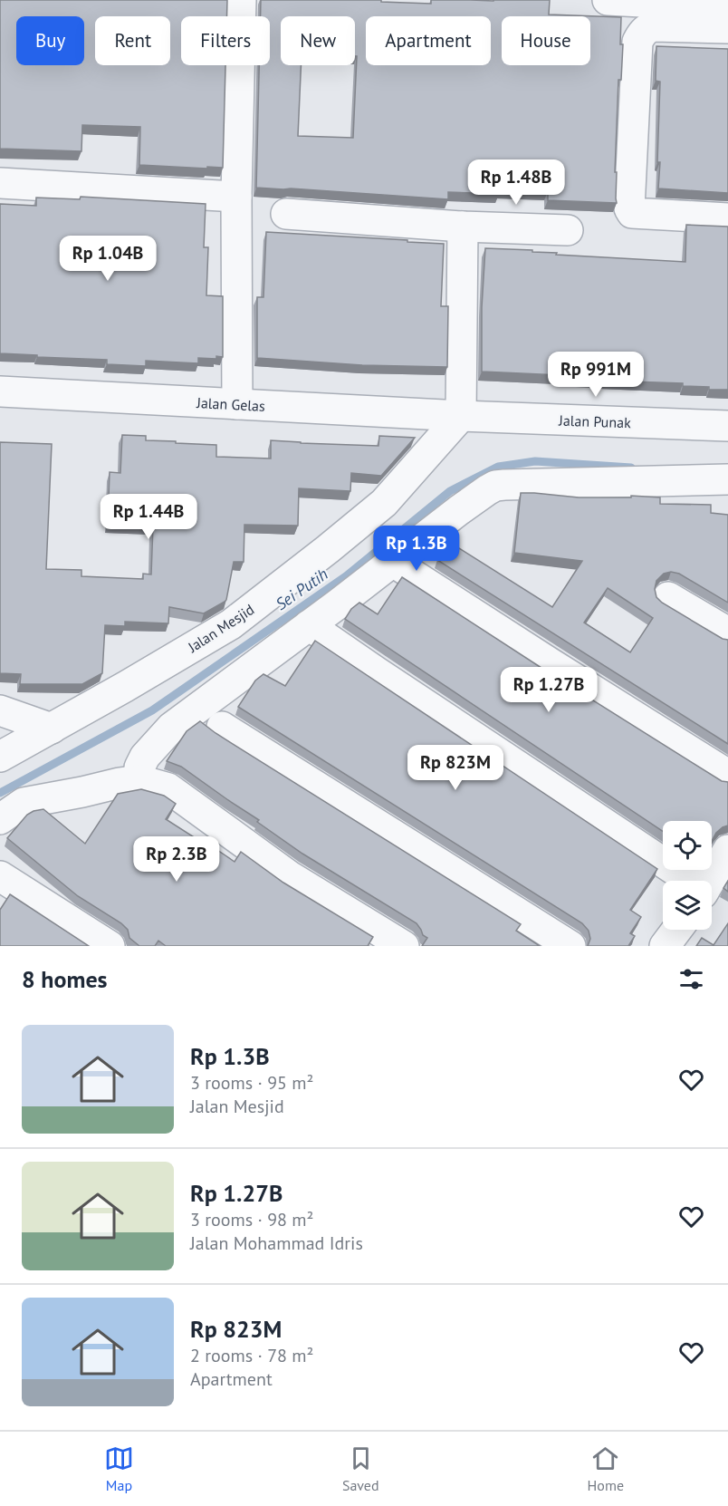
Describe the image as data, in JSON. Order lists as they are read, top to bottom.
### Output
{
  "streets": {
    "street": ["Jalan Gelas", "Jalan Punak", "Jalan Mesjid"]
  },
  "crossings": [
    ["Jalan Gelas", "Jalan Punak"],
    ["Jalan Gelas", "Jalan Mesjid"],
    ["Jalan Punak", "Jalan Mesjid"]
  ],
  "water": ["Sei Putih"],
  "page": {
    "chip": [
      "Buy",
      "Rent",
      "Filters",
      "New",
      "Apartment",
      "House"
    ],
    "price": [
      "Rp 1.48B",
      "Rp 1.04B",
      "Rp 991M",
      "Rp 1.44B",
      "Rp 1.3B",
      "Rp 1.27B",
      "Rp 823M",
      "Rp 2.3B"
    ],
    "heading": "8 homes",
    "list": [
      {
        "name": "Rp 1.3B",
        "note": "3 rooms · 95 m² · Jalan Mesjid"
      },
      {
        "name": "Rp 1.27B",
        "note": "3 rooms · 98 m² · Jalan Mohammad Idris"
      },
      {
        "name": "Rp 823M",
        "note": "2 rooms · 78 m² · Apartment"
      }
    ],
    "tabs": ["Map", "Saved", "Home"]
  }
}
